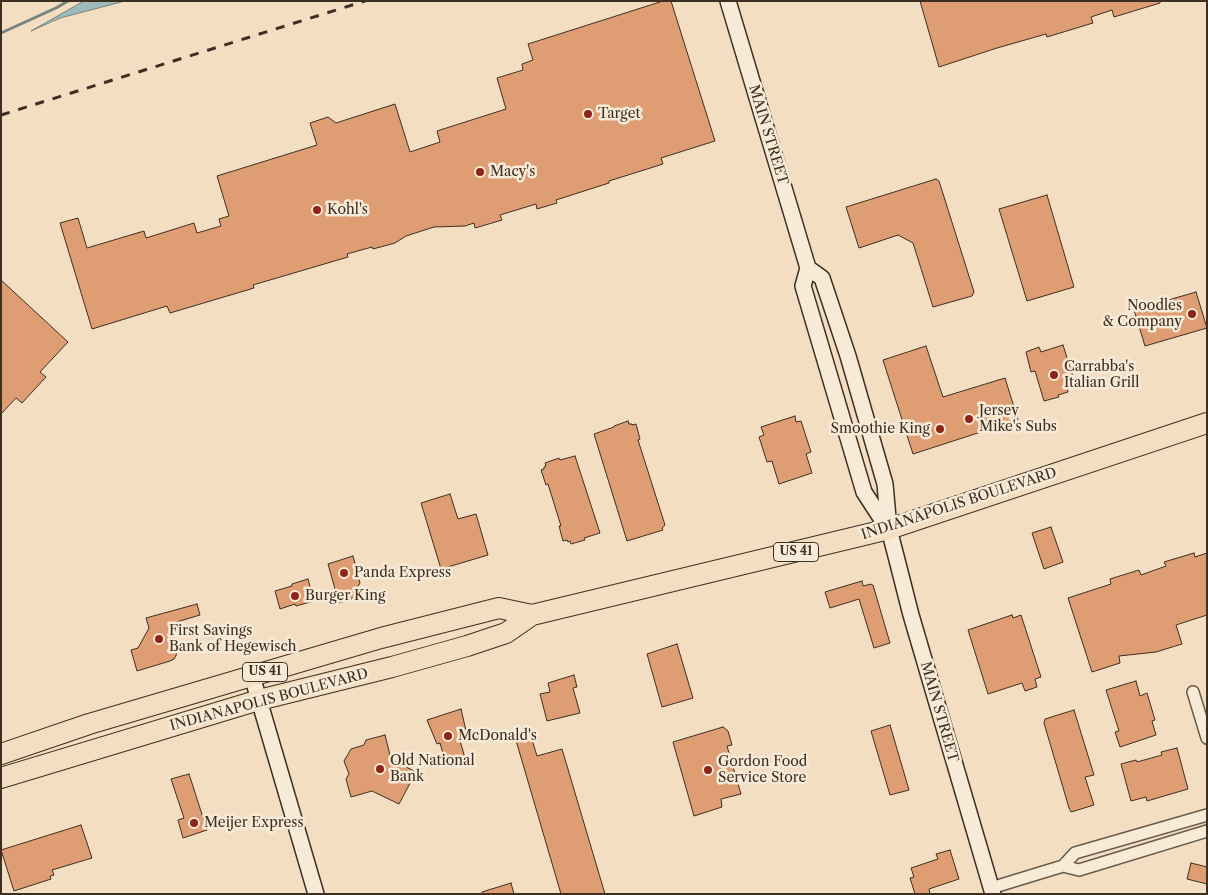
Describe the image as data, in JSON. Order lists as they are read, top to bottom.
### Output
{
  "streets": {
    "highway": ["INDIANAPOLIS BOULEVARD", "US 41"],
    "street": ["MAIN STREET"]
  },
  "crossings": [
    ["MAIN STREET", "INDIANAPOLIS BOULEVARD"]
  ],
  "places": [
    "Target",
    "Macy's",
    "Kohl's",
    "Noodles & Company",
    "Carrabba's Italian Grill",
    "Jersey Mike's Subs",
    "Smoothie King",
    "Panda Express",
    "Burger King",
    "First Savings Bank of Hegewisch",
    "McDonald's",
    "Old National Bank",
    "Gordon Food Service Store",
    "Meijer Express"
  ]
}
